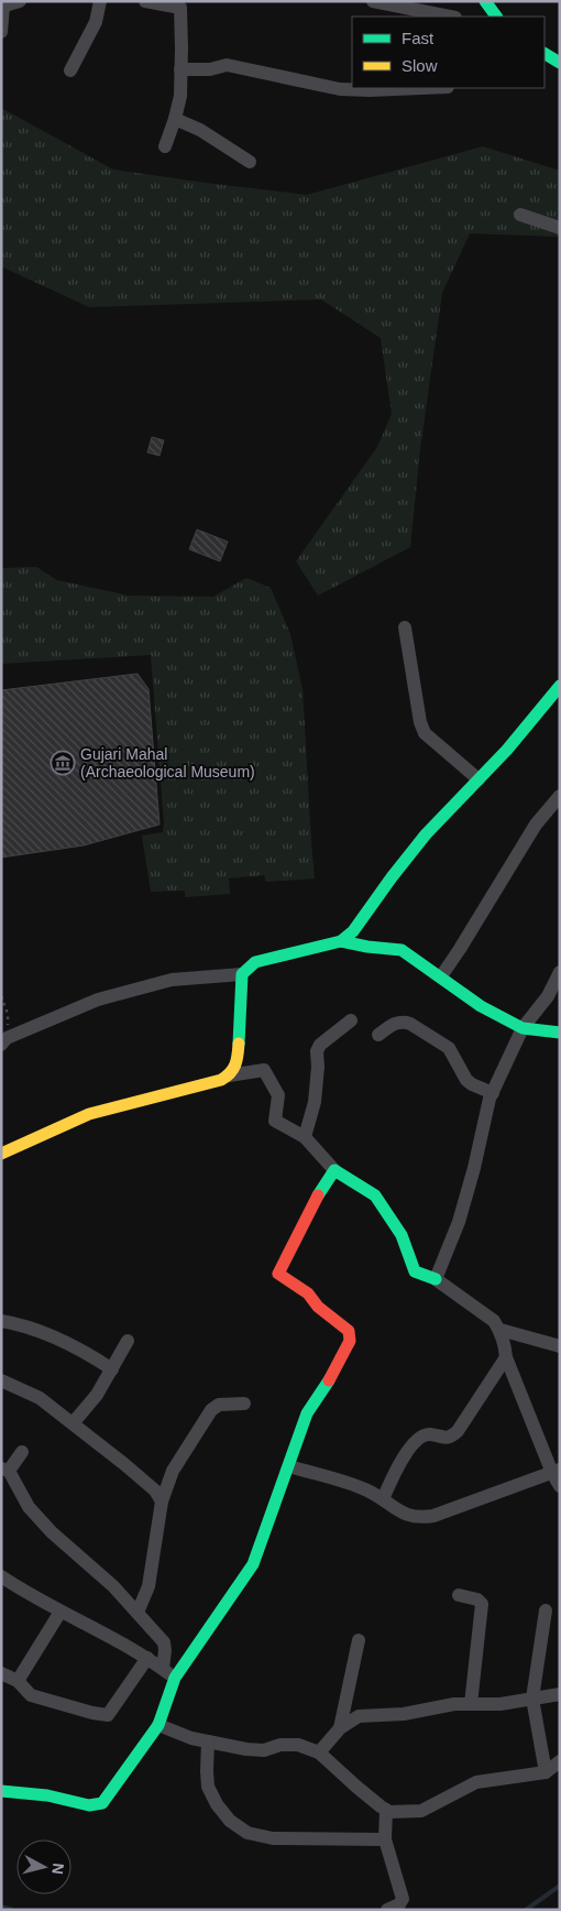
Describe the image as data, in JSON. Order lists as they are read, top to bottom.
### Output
{
  "places": {
    "museum": ["Gujari Mahal (Archaeological Museum)"]
  },
  "legend": ["Fast", "Slow"],
  "north": "right"
}
